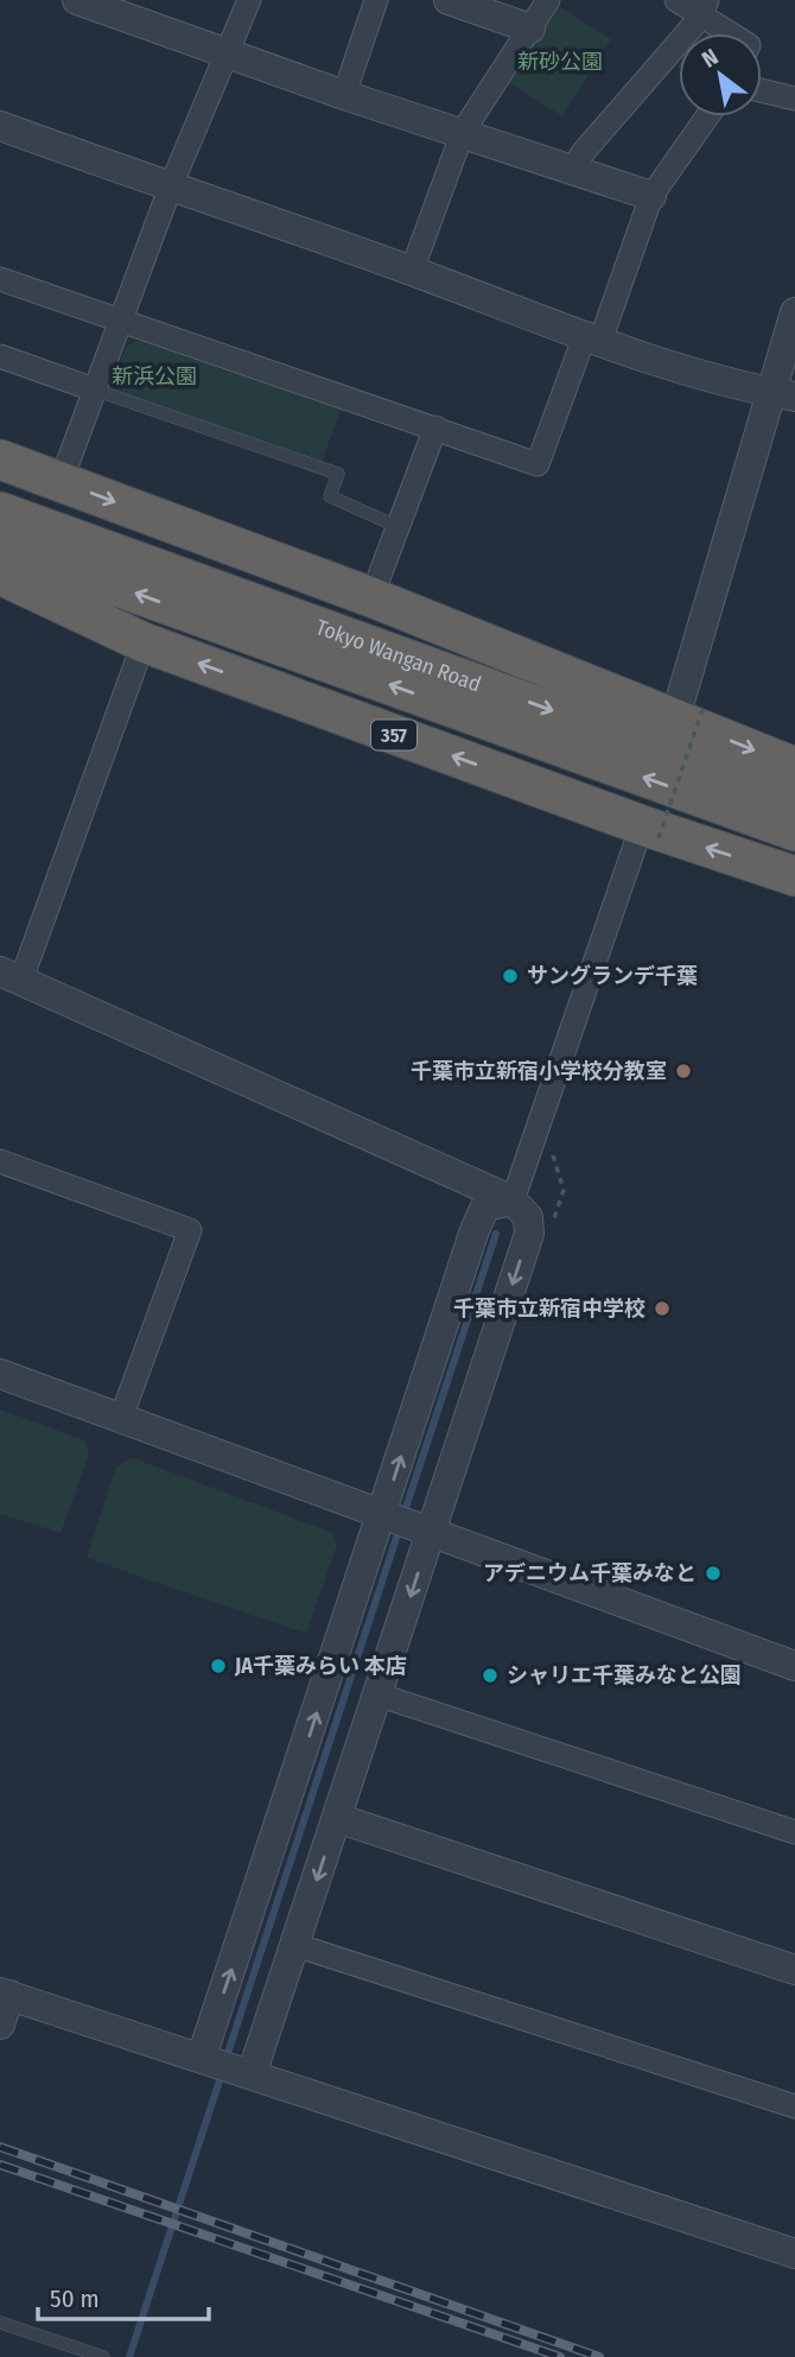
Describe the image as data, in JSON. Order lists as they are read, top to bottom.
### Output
{
  "streets": {
    "highway": ["Tokyo Wangan Road", "357"]
  },
  "parks": ["新砂公園", "新浜公園"],
  "places": [
    "サングランデ千葉",
    "千葉市立新宿小学校分教室",
    "千葉市立新宿中学校",
    "アデニウム千葉みなと",
    "JA千葉みらい 本店",
    "シャリエ千葉みなと公園"
  ],
  "scale_bar": "50 m",
  "north": "top left"
}
